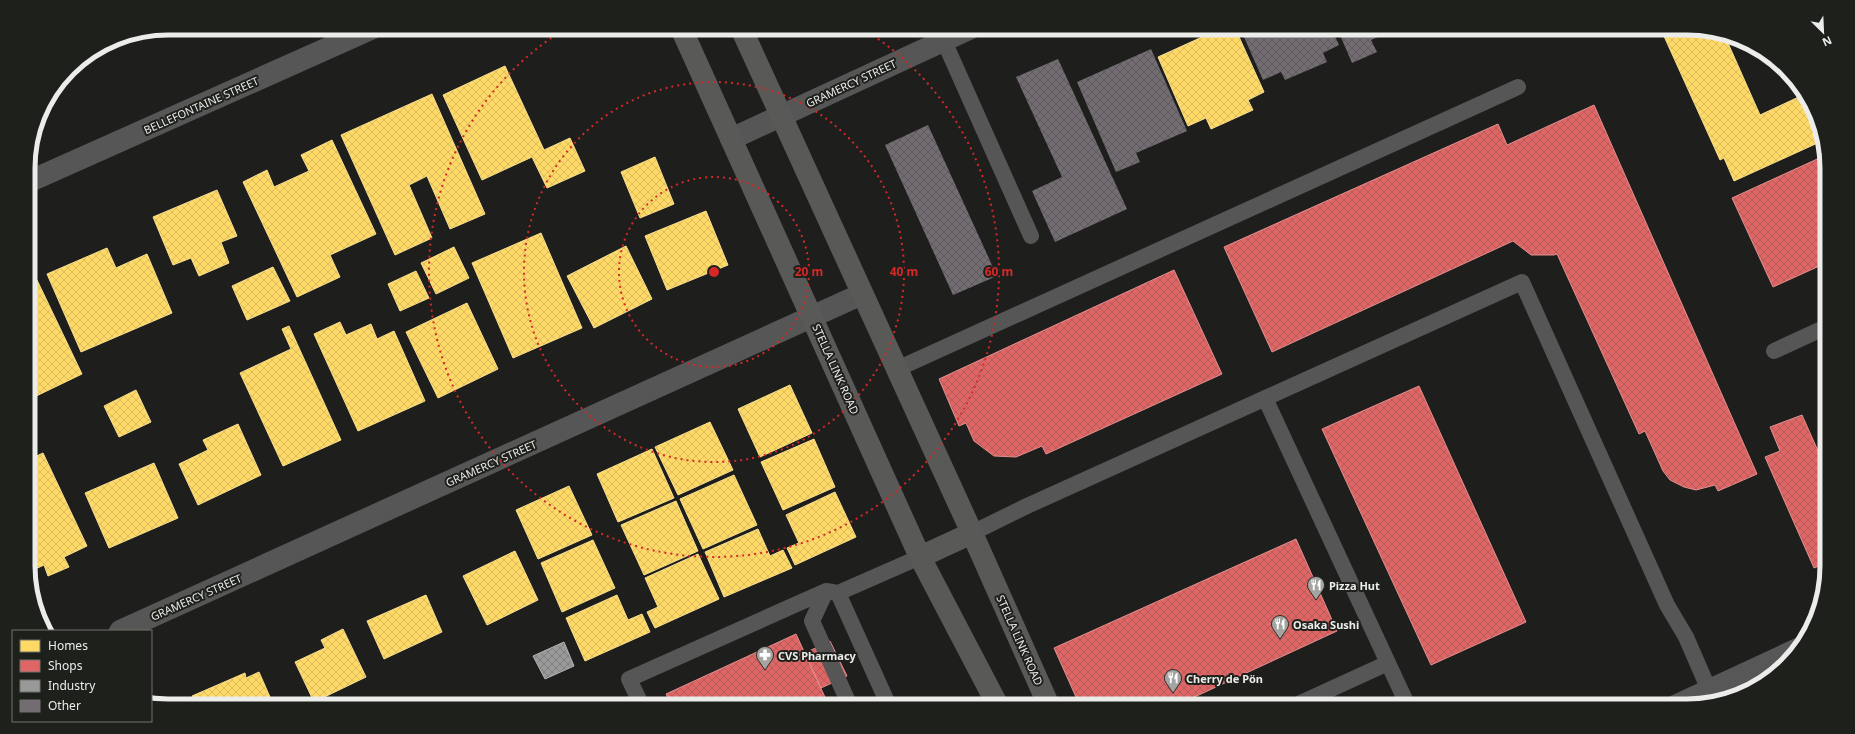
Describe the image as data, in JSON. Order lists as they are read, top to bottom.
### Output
{
  "streets": {
    "main road": ["STELLA LINK ROAD"],
    "street": ["GRAMERCY STREET", "BELLEFONTAINE STREET"]
  },
  "crossings": [
    ["GRAMERCY STREET", "STELLA LINK ROAD"]
  ],
  "places": {
    "restaurant": ["Pizza Hut", "Osaka Sushi", "Cherry de Pön"],
    "pharmacy": ["CVS Pharmacy"]
  },
  "legend": [
    "Homes",
    "Shops",
    "Industry",
    "Other"
  ],
  "north": "bottom right",
  "rings": ["20 m", "40 m", "60 m"]
}
